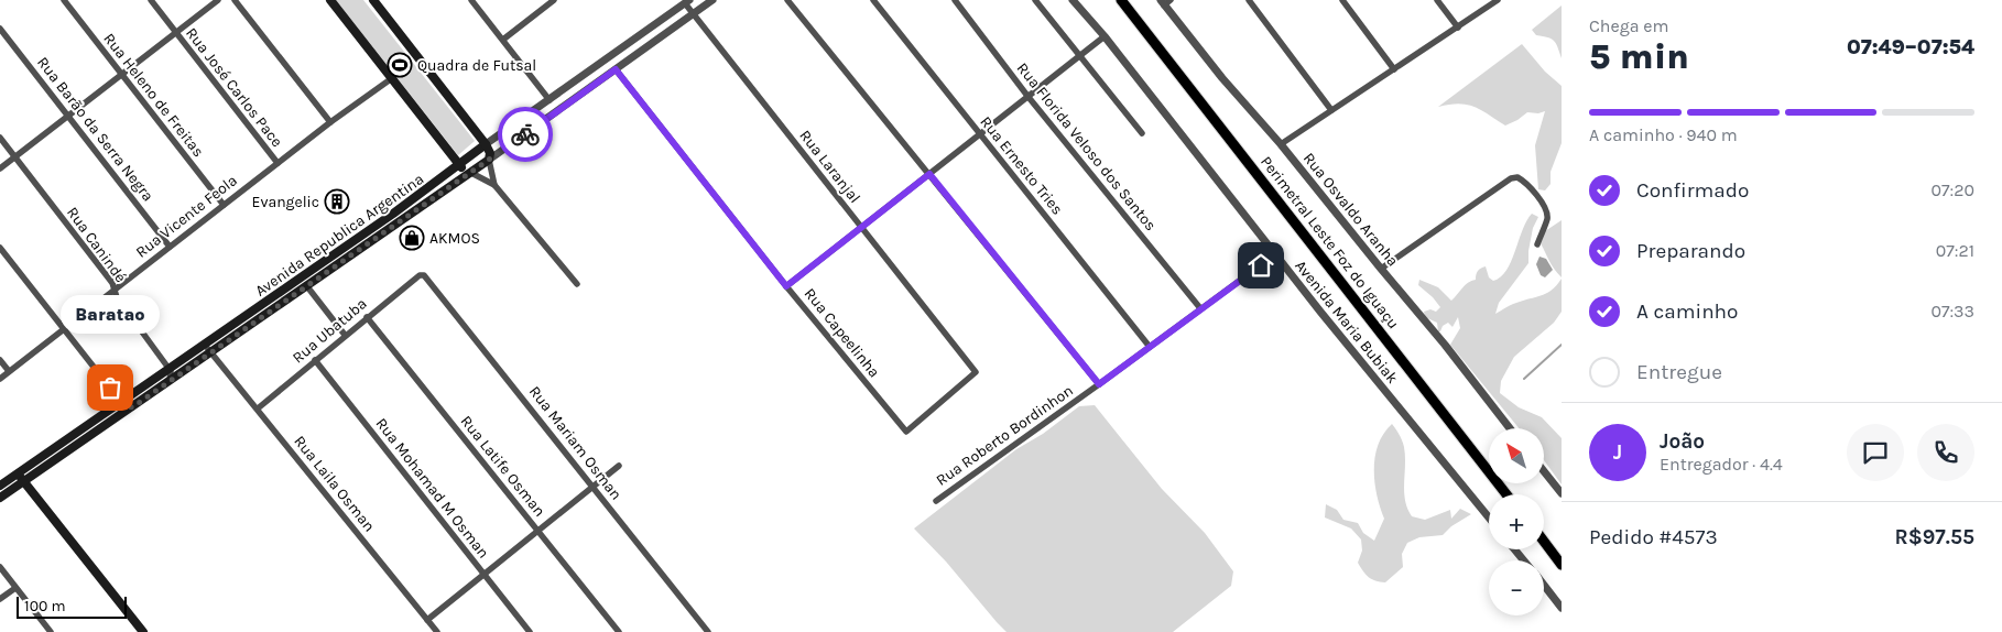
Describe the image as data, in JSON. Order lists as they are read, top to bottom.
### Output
{
  "streets": {
    "highway": ["Perimetral Leste Foz do Iguaçu"],
    "main road": ["Avenida Republica Argentina"],
    "street": [
      "Rua José Carlos Pace",
      "Rua Heleno de Freitas",
      "Rua Barão da Serra Negra",
      "Rua Florida Veloso dos Santos",
      "Rua Ernesto Tries",
      "Rua Laranjal",
      "Rua Osvaldo Aranha",
      "Rua Vicente Feola",
      "Rua Canindé",
      "Avenida Maria Bubiak",
      "Rua Ubatuba",
      "Rua Capeelinha",
      "Rua Roberto Bordinhon",
      "Rua Mariam Osman",
      "Rua Latife Osman",
      "Rua Laila Osman",
      "Rua Mohamad M Osman"
    ]
  },
  "crossings": [
    ["Rua José Carlos Pace", "Rua Vicente Feola"],
    ["Rua Heleno de Freitas", "Rua Vicente Feola"],
    ["Rua Barão da Serra Negra", "Rua Vicente Feola"],
    ["Rua Florida Veloso dos Santos", "Rua Roberto Bordinhon"],
    ["Rua Ernesto Tries", "Rua Roberto Bordinhon"],
    ["Rua Laranjal", "Avenida Republica Argentina"],
    ["Rua Laranjal", "Rua Capeelinha"],
    ["Rua Vicente Feola", "Rua Canindé"],
    ["Avenida Republica Argentina", "Rua Canindé"],
    ["Avenida Republica Argentina", "Rua Capeelinha"],
    ["Avenida Republica Argentina", "Rua Laila Osman"],
    ["Avenida Maria Bubiak", "Rua Roberto Bordinhon"],
    ["Rua Ubatuba", "Rua Mariam Osman"],
    ["Rua Ubatuba", "Rua Latife Osman"],
    ["Rua Ubatuba", "Rua Laila Osman"],
    ["Rua Ubatuba", "Rua Mohamad M Osman"]
  ],
  "places": {
    "sports": ["Quadra de Futsal"],
    "building": ["Evangelic"],
    "shop": ["AKMOS"],
    "other": ["Baratao"]
  },
  "scale_bar": "100 m",
  "north": "top left",
  "page": {
    "heading": ["5 min", "Chega em", "07:49–07:54"],
    "panel": [
      "João",
      "Entregador · 4.4",
      "Pedido #4573",
      "R$97.55"
    ],
    "bar": "A caminho · 940 m",
    "list": [
      ["Confirmado", "07:20"],
      ["Preparando", "07:21"],
      ["A caminho", "07:33"],
      "Entregue"
    ],
    "bubble": "Baratao",
    "round": "J",
    "map_buttons": ["+", "−"],
    "scale": "100 m"
  }
}
